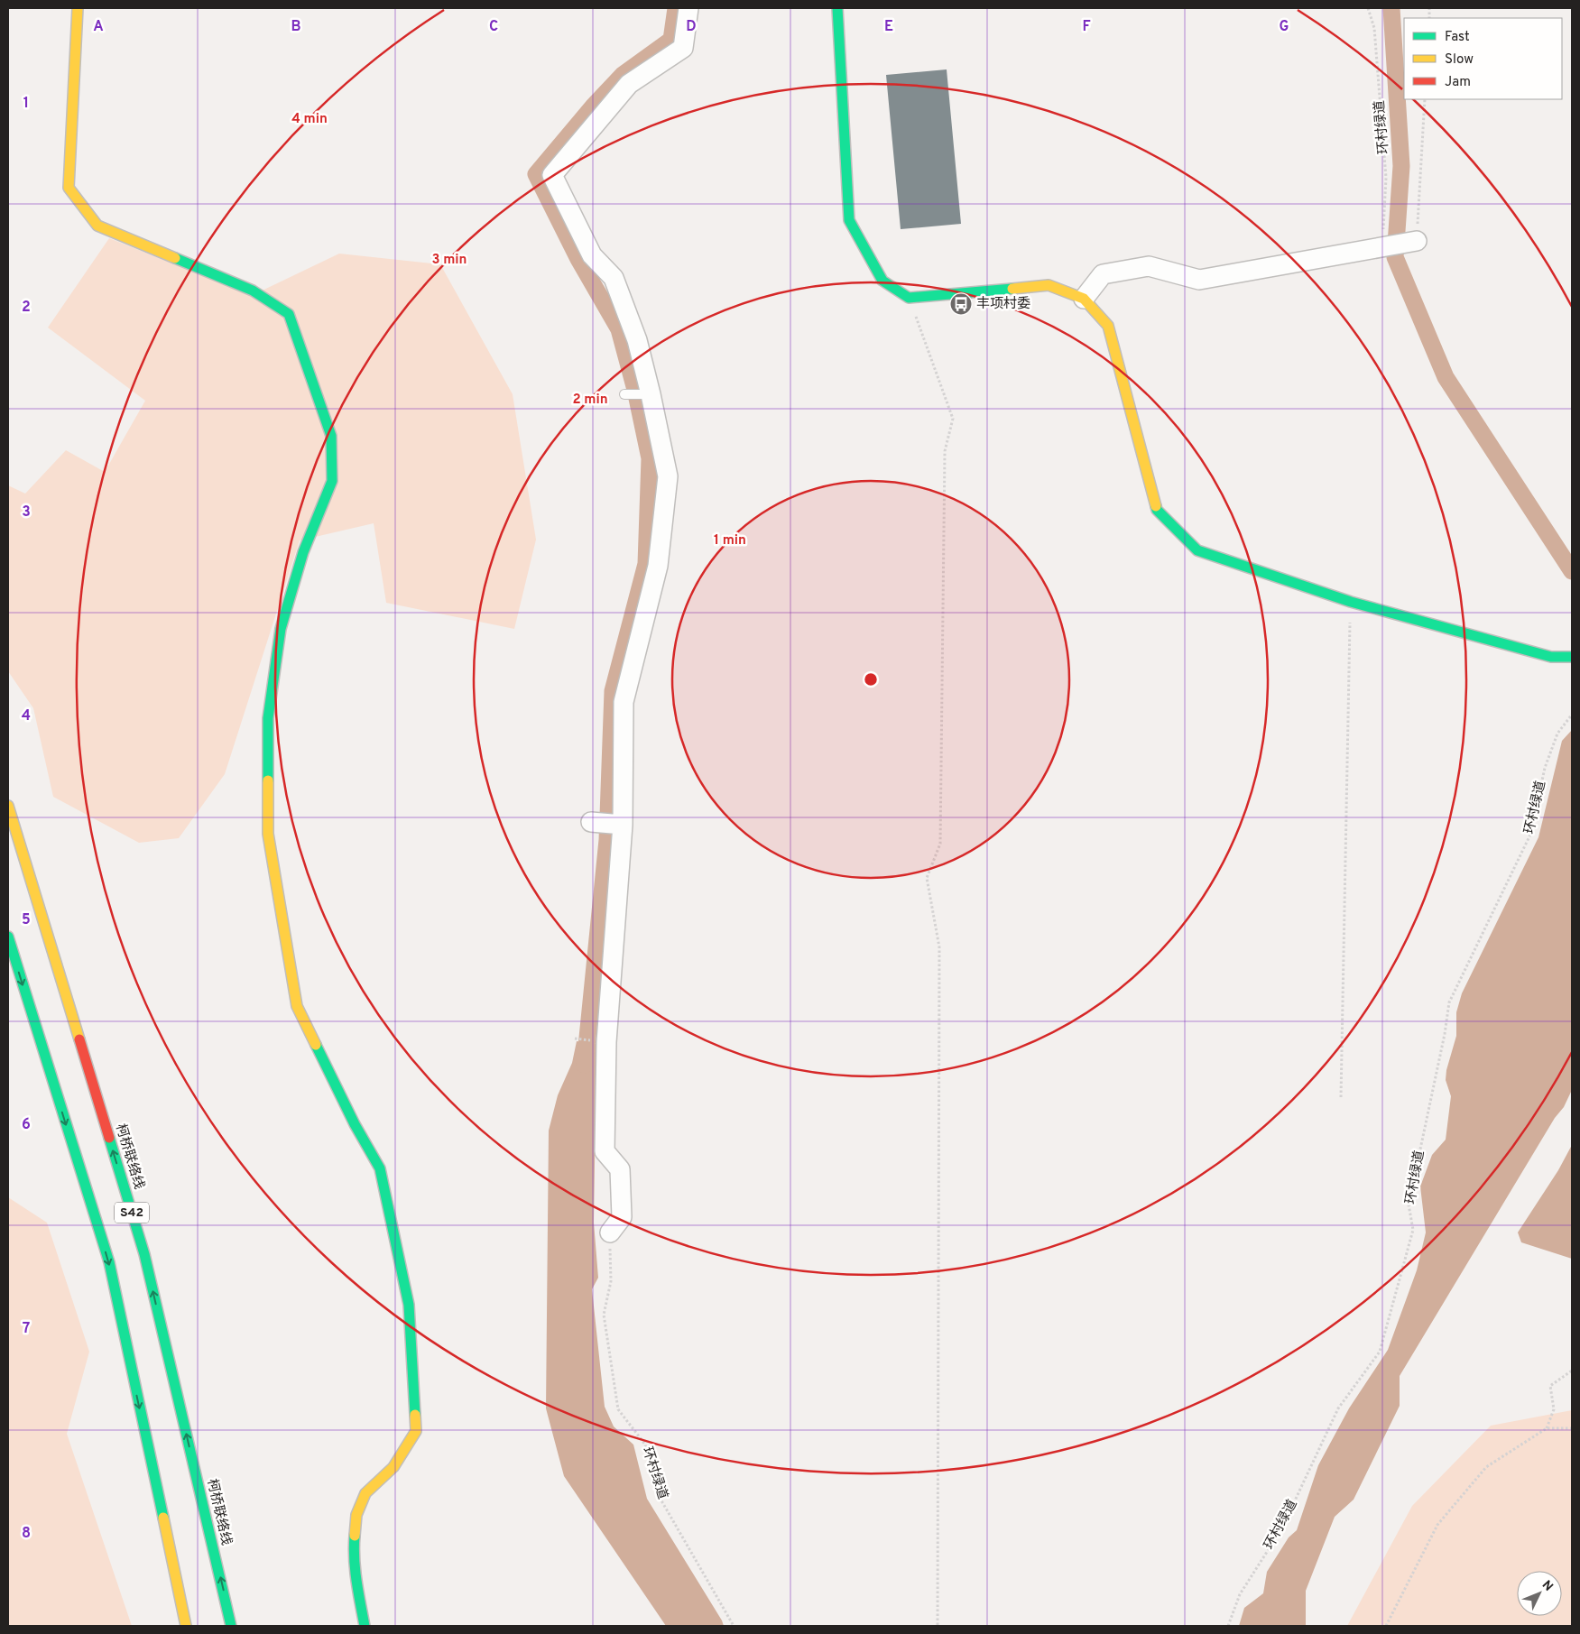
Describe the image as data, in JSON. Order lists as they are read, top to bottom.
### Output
{
  "streets": {
    "main road": ["柯桥联络线", "S42"],
    "path": ["环村绿道"]
  },
  "places": {
    "bus stop": ["丰项村委"]
  },
  "legend": ["Fast", "Slow", "Jam"],
  "north": "top right",
  "grid": {
    "columns": [
      "A",
      "B",
      "C",
      "D",
      "E",
      "F",
      "G"
    ],
    "rows": [
      "1",
      "2",
      "3",
      "4",
      "5",
      "6",
      "7",
      "8"
    ]
  },
  "rings": [
    "4 min",
    "3 min",
    "2 min",
    "1 min"
  ]
}
